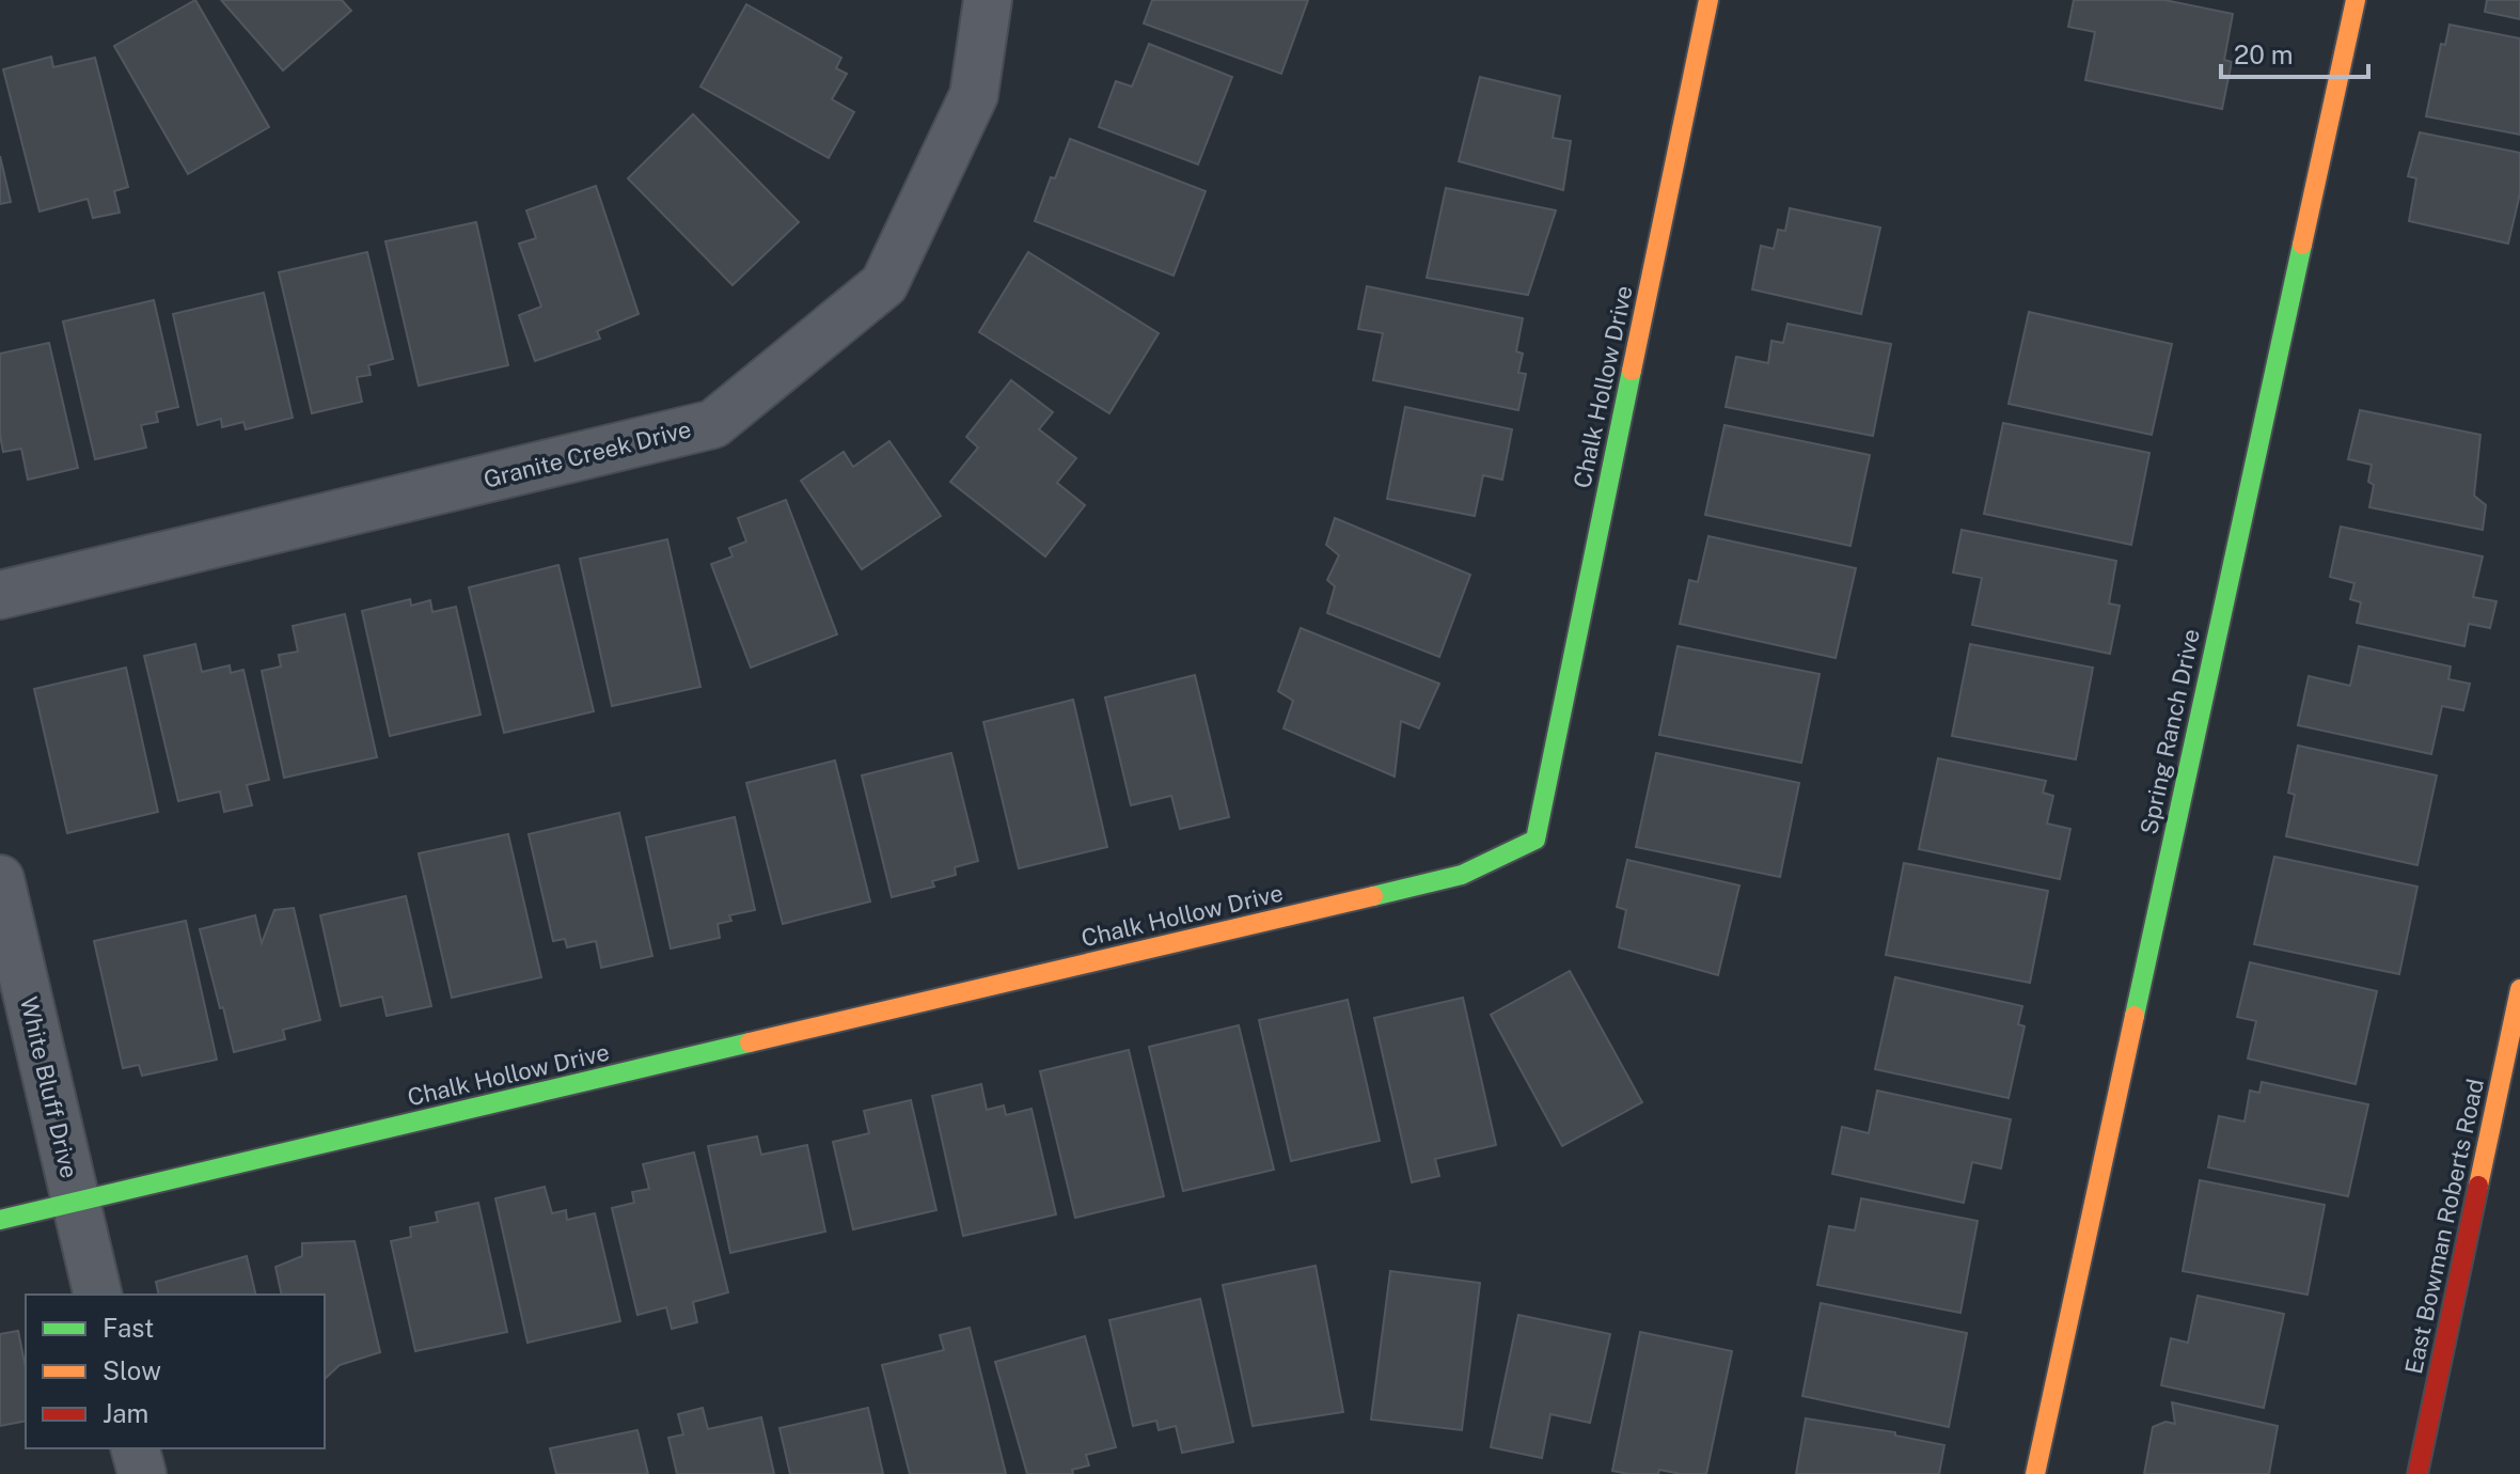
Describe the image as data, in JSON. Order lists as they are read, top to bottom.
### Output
{
  "streets": {
    "street": [
      "Chalk Hollow Drive",
      "Granite Creek Drive",
      "Spring Ranch Drive",
      "White Bluff Drive",
      "East Bowman Roberts Road"
    ]
  },
  "crossings": [
    ["Chalk Hollow Drive", "White Bluff Drive"]
  ],
  "legend": ["Fast", "Slow", "Jam"],
  "scale_bar": "20 m"
}
